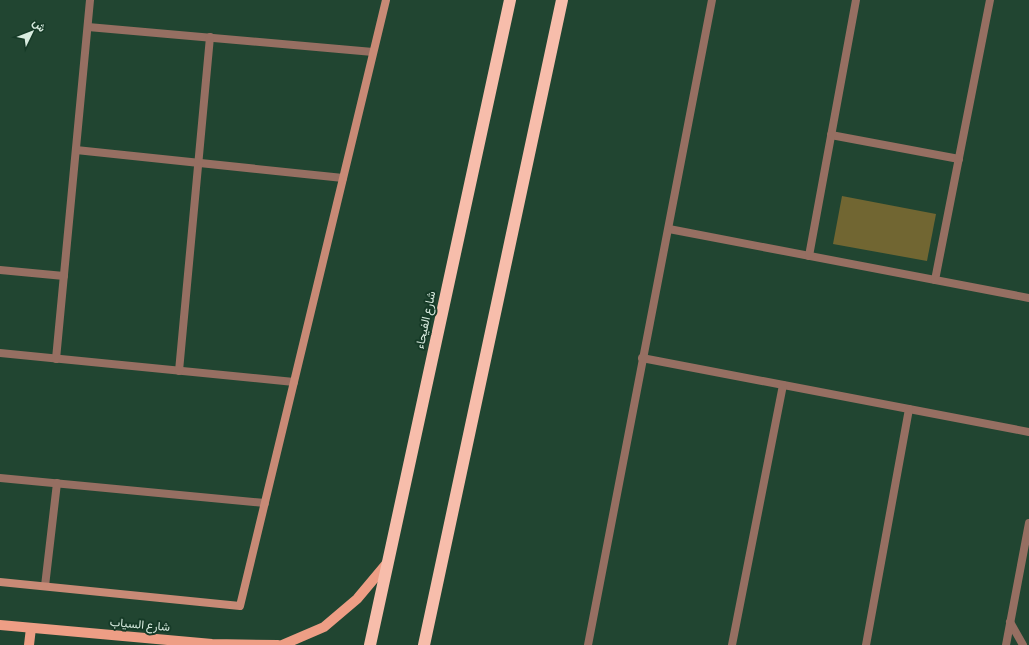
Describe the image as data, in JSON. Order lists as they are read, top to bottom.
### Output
{
  "streets": {
    "highway": ["شارع الفيحاء"],
    "main road": ["شارع السياب"]
  },
  "north": "top right"
}
